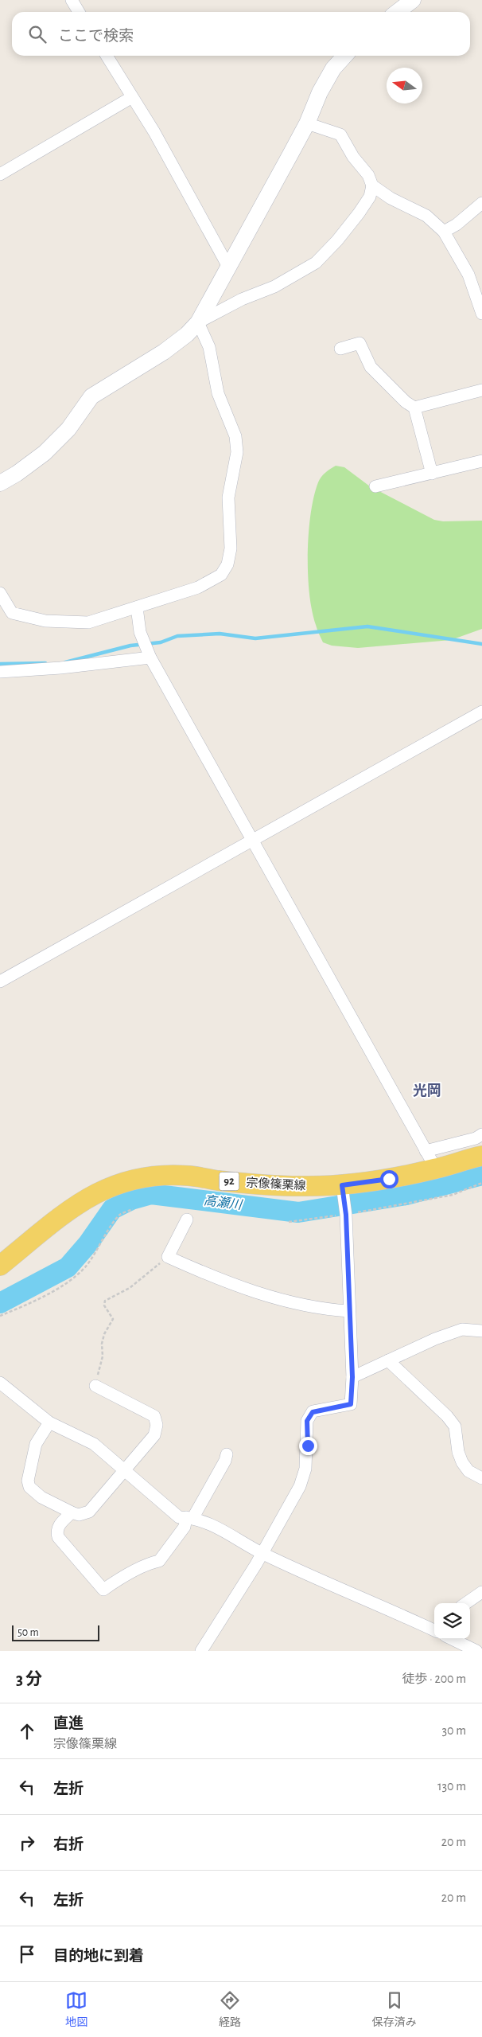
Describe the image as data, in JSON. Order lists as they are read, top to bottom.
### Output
{
  "streets": {
    "main road": ["92", "宗像篠栗線"]
  },
  "districts": ["光岡"],
  "water": ["高瀬川"],
  "scale_bar": "50 m",
  "north": "left",
  "page": {
    "search": "ここで検索",
    "scale": "50 m",
    "heading": ["3 分", "徒歩 · 200 m"],
    "list": [
      ["直進", "宗像篠栗線", "30 m"],
      ["左折", "130 m"],
      ["右折", "20 m"],
      ["左折", "20 m"],
      "目的地に到着"
    ],
    "nav": ["地図", "経路", "保存済み"]
  }
}
